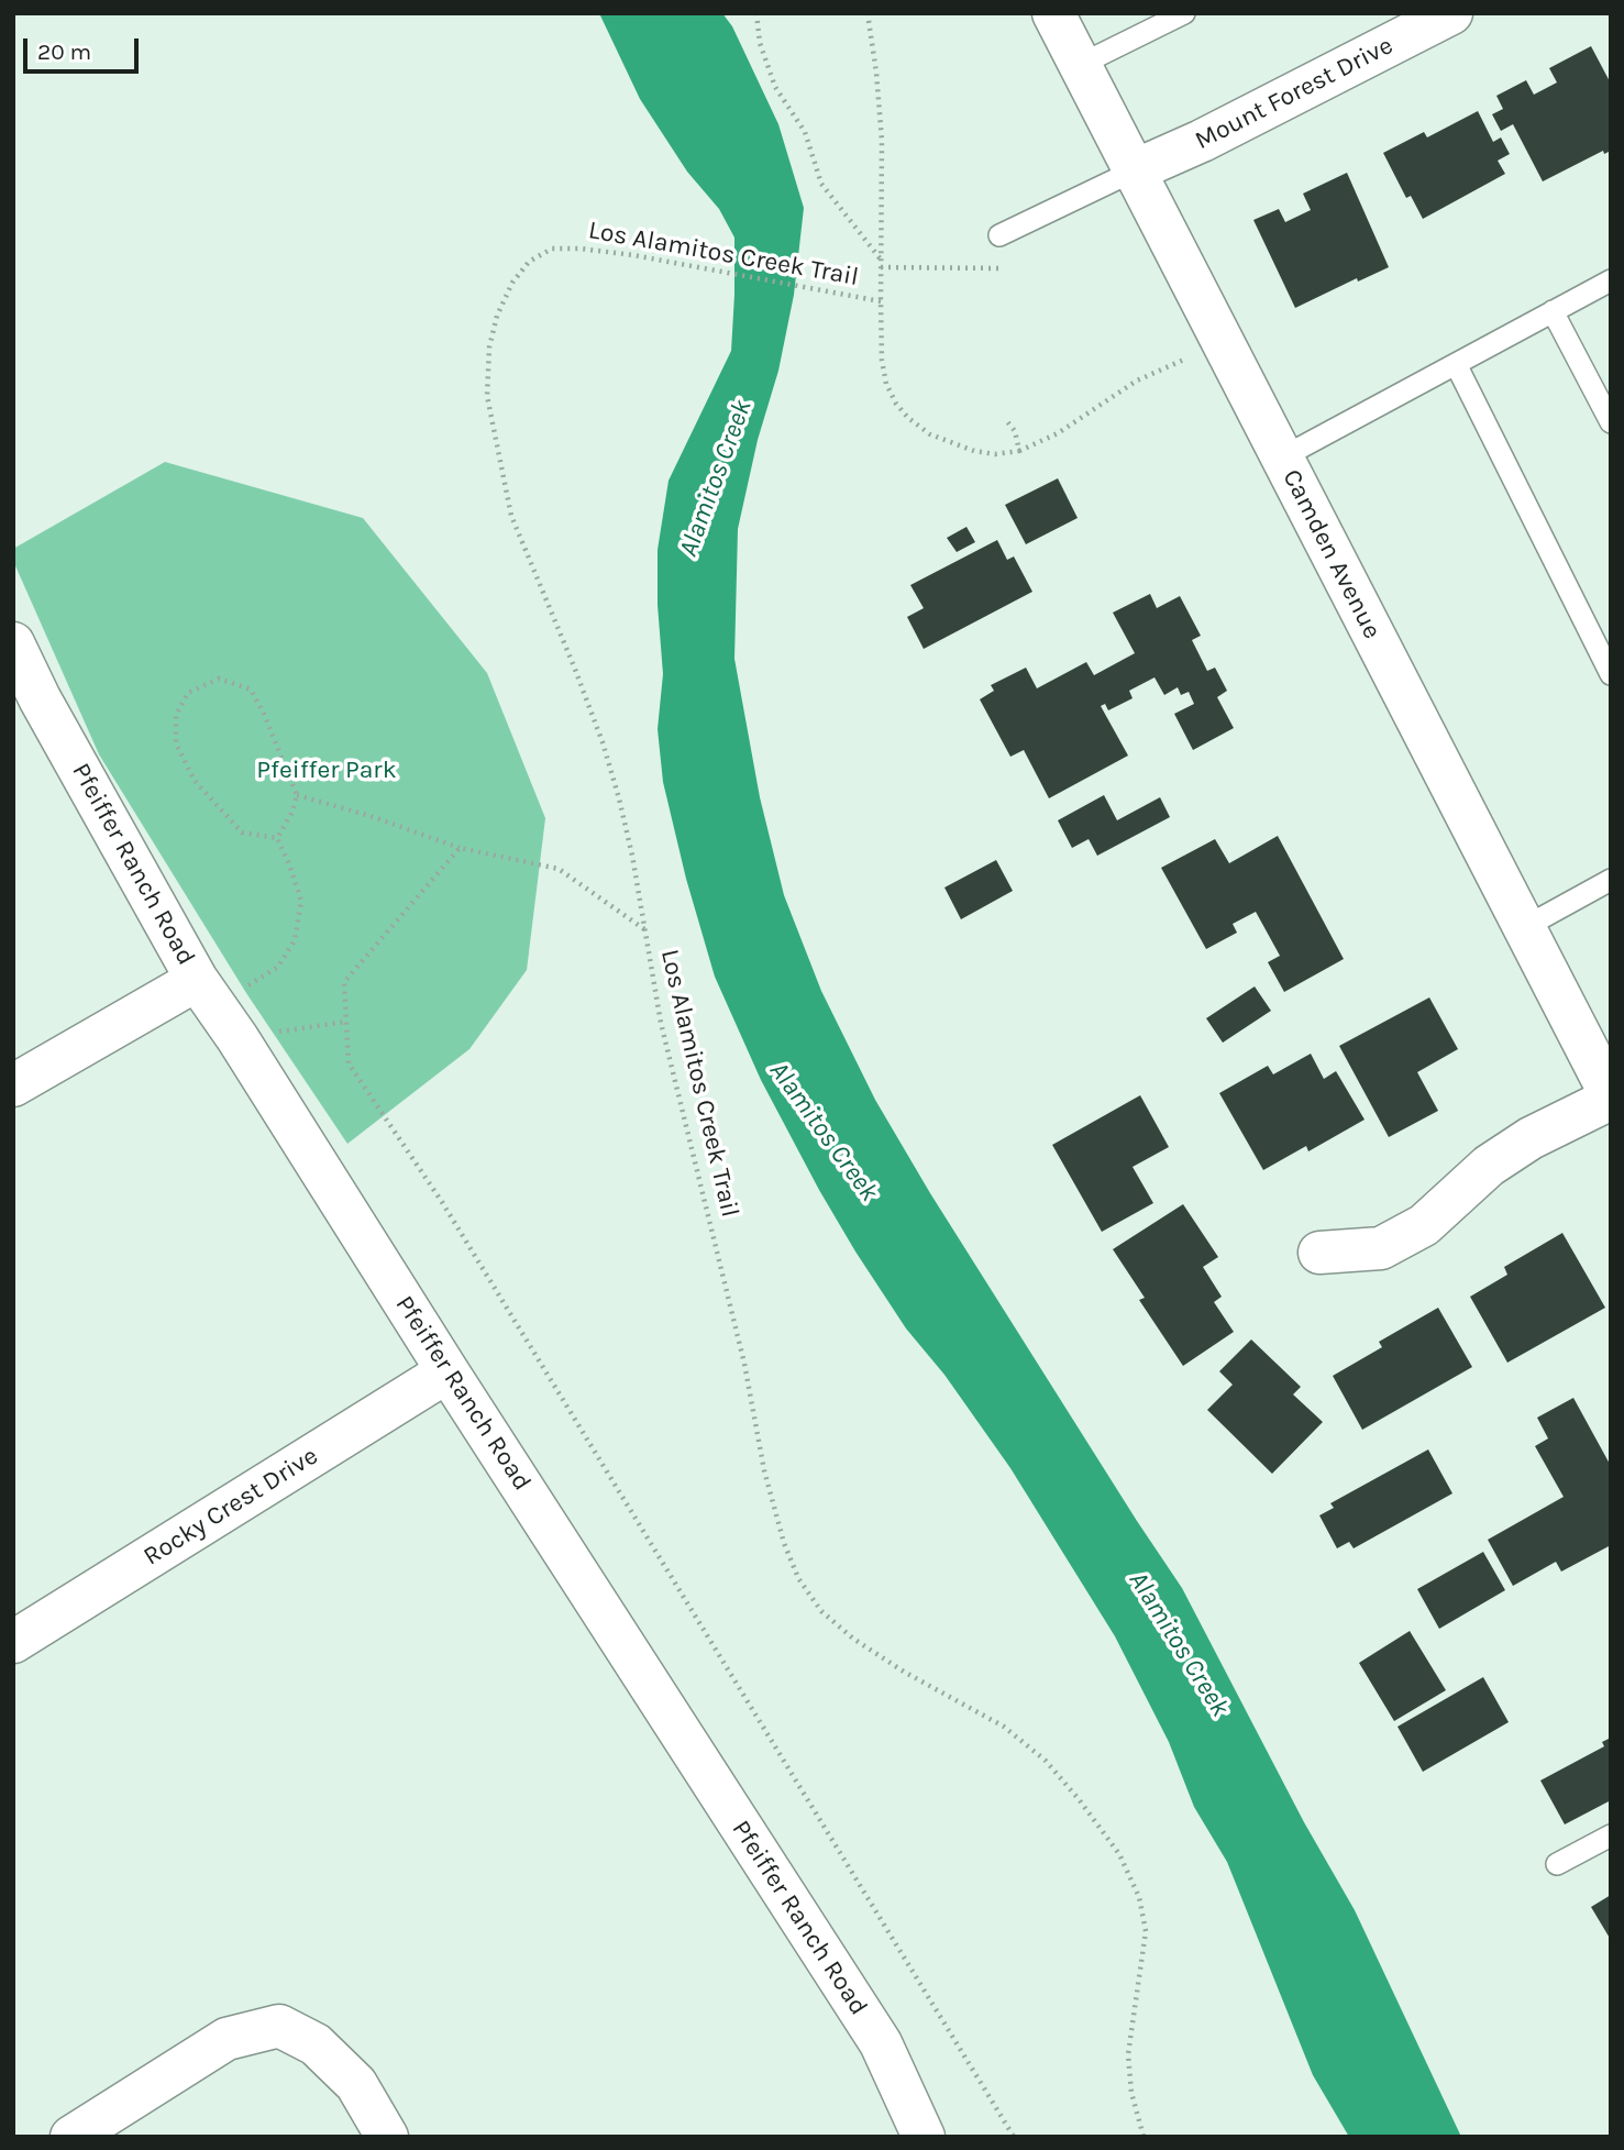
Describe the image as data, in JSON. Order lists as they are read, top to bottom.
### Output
{
  "streets": {
    "street": [
      "Mount Forest Drive",
      "Camden Avenue",
      "Pfeiffer Ranch Road",
      "Rocky Crest Drive"
    ],
    "path": ["Los Alamitos Creek Trail"]
  },
  "crossings": [
    ["Mount Forest Drive", "Camden Avenue"],
    ["Pfeiffer Ranch Road", "Rocky Crest Drive"]
  ],
  "water": ["Alamitos Creek"],
  "parks": ["Pfeiffer Park"],
  "scale_bar": "20 m"
}
